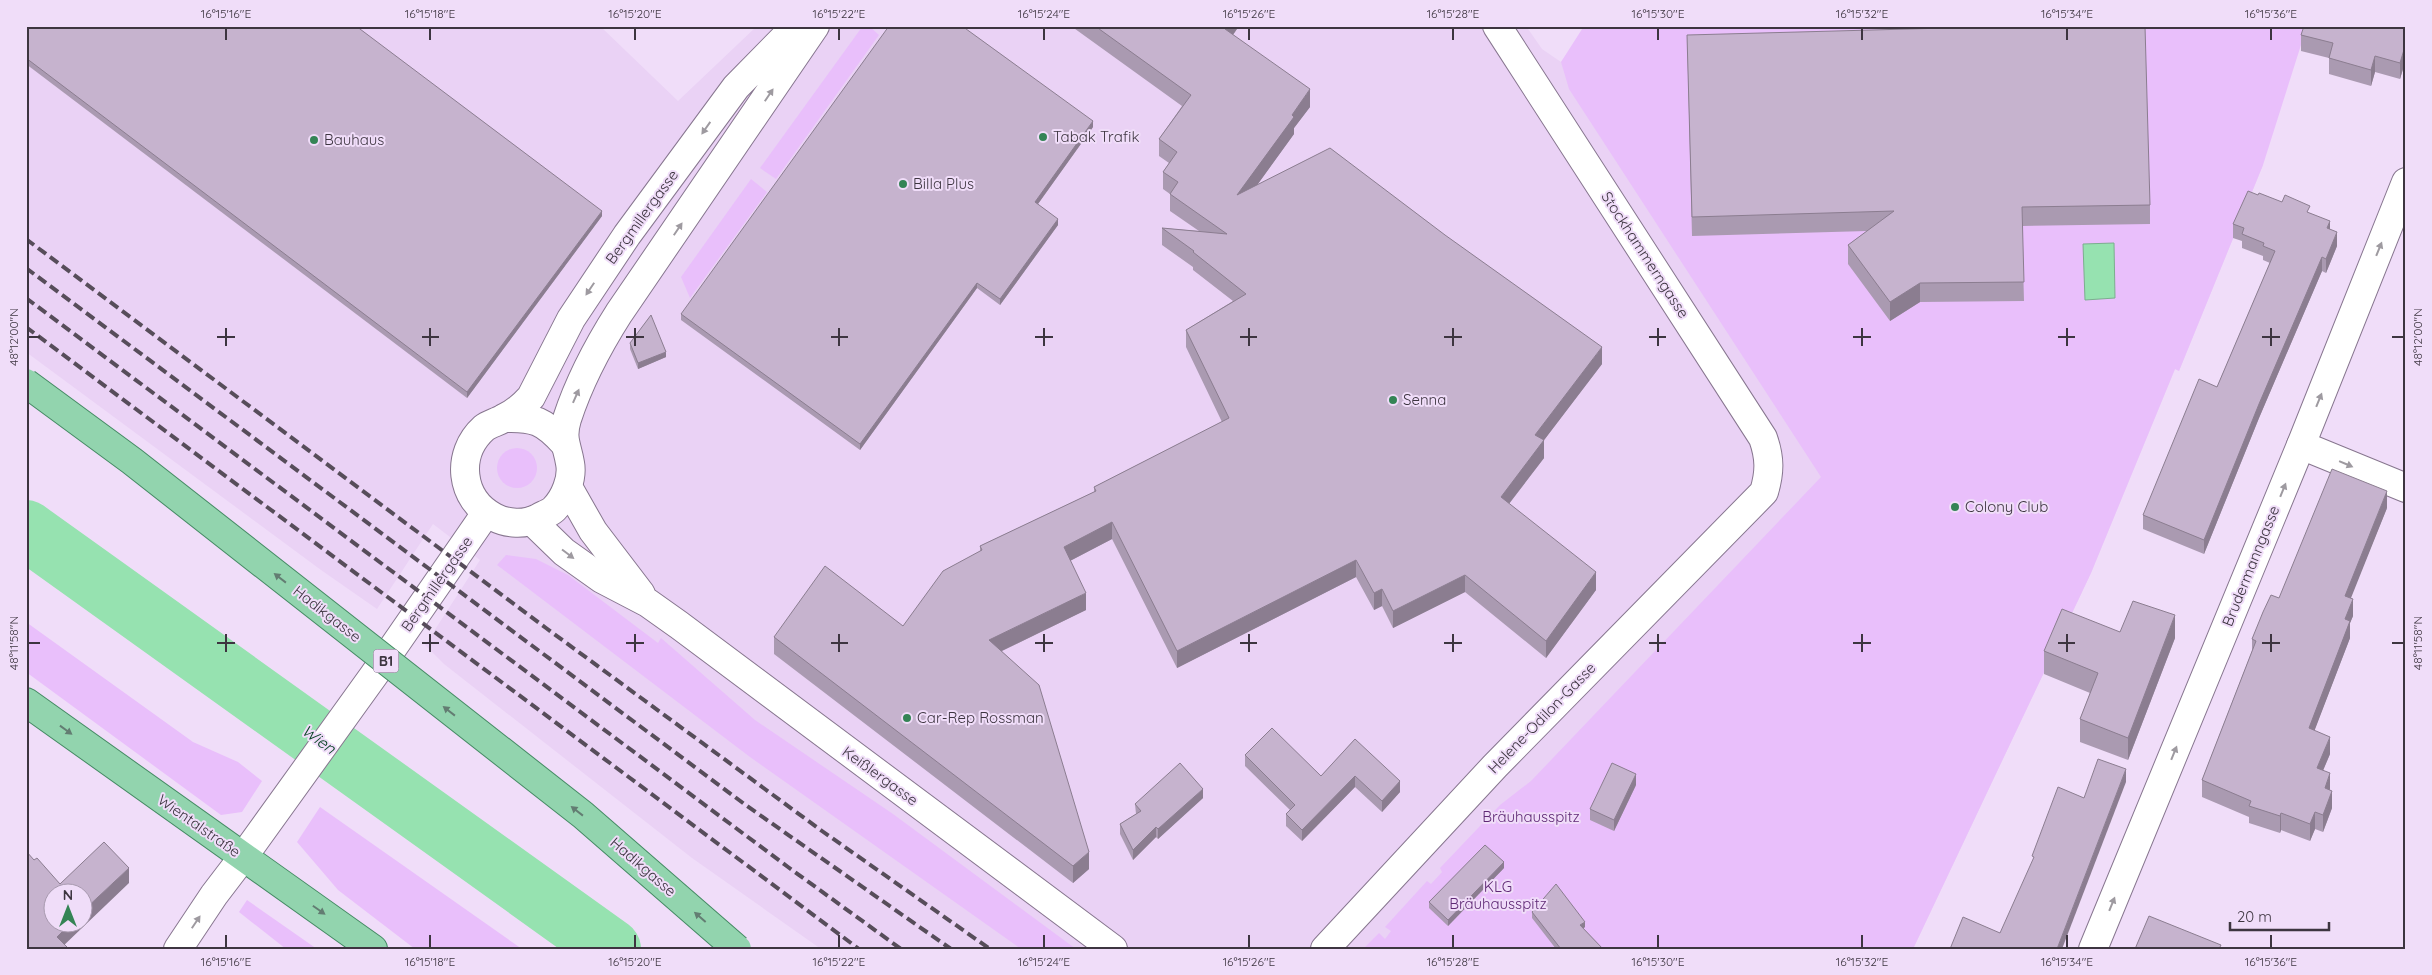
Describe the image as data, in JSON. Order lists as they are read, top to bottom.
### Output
{
  "streets": {
    "main road": ["Hadikgasse", "B1", "Wientalstraße"],
    "street": [
      "Bergmillergasse",
      "Stockhammerngasse",
      "Brudermanngasse",
      "Helene-Odilon-Gasse",
      "Keißlergasse"
    ]
  },
  "crossings": [
    ["Bergmillergasse", "Keißlergasse"],
    ["Bergmillergasse", "Wientalstraße"],
    ["Stockhammerngasse", "Helene-Odilon-Gasse"]
  ],
  "one_way": ["Brudermanngasse", "Hadikgasse", "Wientalstraße"],
  "water": ["Wien"],
  "parks": ["Bräuhausspitz", "KLG Bräuhausspitz"],
  "places": [
    "Tabak Trafik",
    "Bauhaus",
    "Billa Plus",
    "Senna",
    "Colony Club",
    "Car-Rep Rossman"
  ],
  "scale_bar": "20 m",
  "north": "top",
  "coordinates": [
    "16°15'16\"E",
    "16°15'18\"E",
    "16°15'20\"E",
    "16°15'22\"E",
    "16°15'24\"E",
    "16°15'26\"E",
    "16°15'28\"E",
    "16°15'30\"E",
    "16°15'32\"E",
    "16°15'34\"E",
    "16°15'36\"E",
    "48°12'00\"N",
    "48°11'58\"N"
  ]
}
